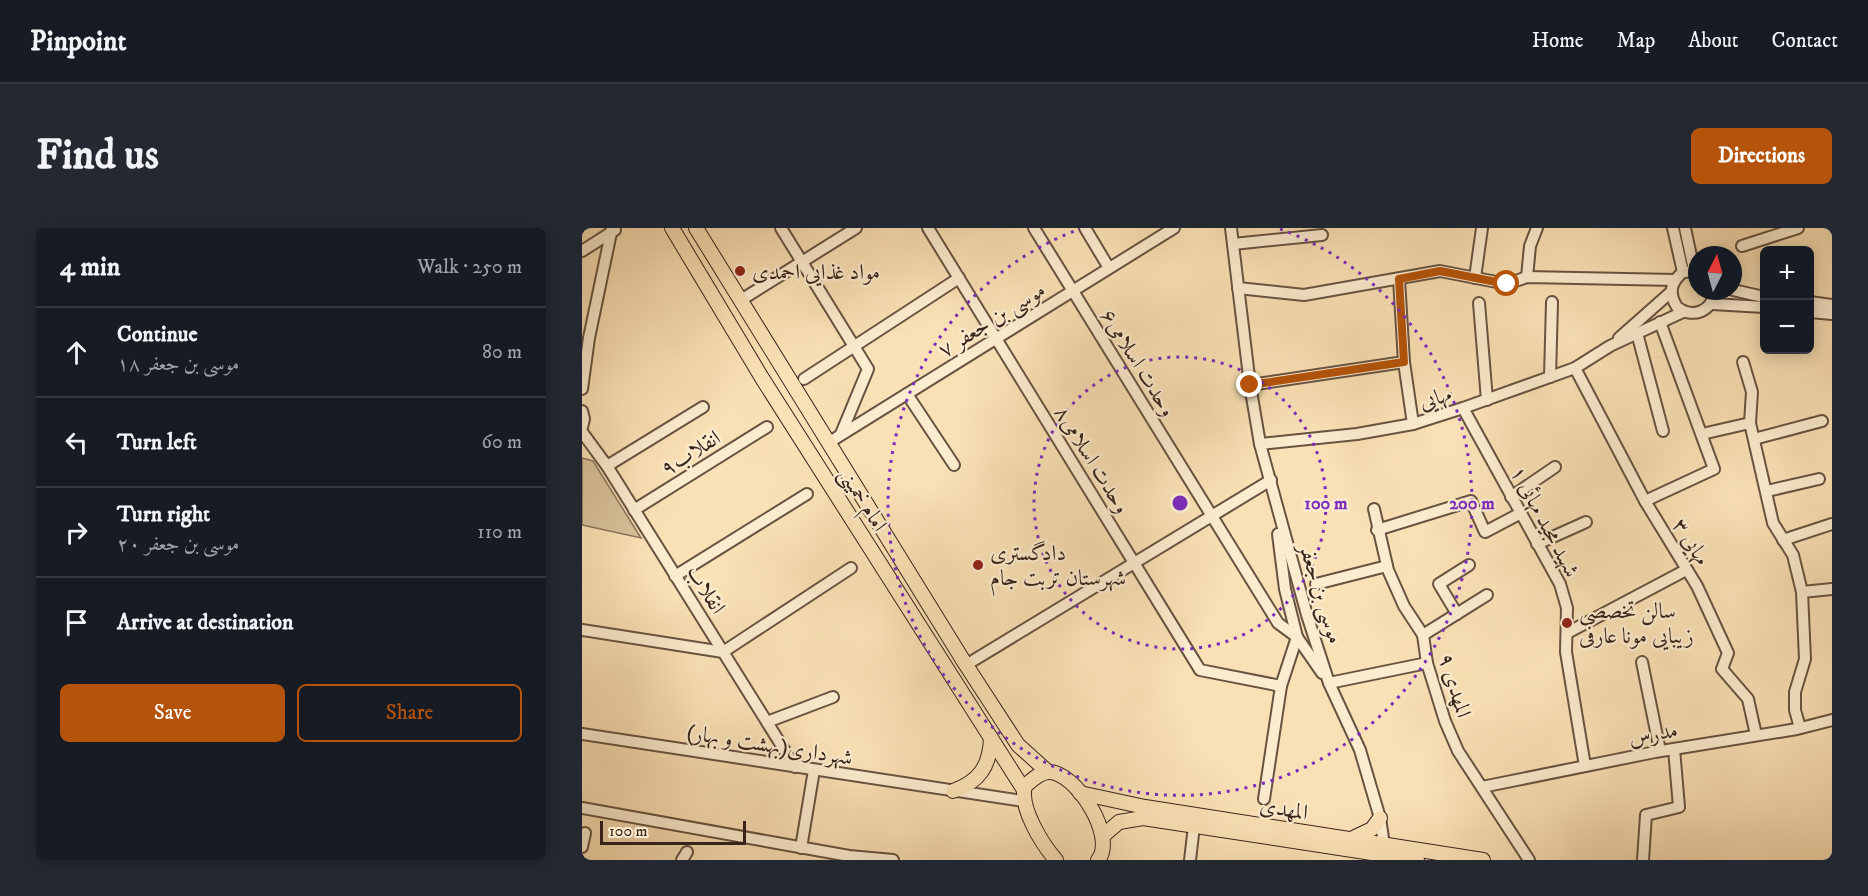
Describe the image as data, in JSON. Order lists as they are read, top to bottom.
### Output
{
  "streets": {
    "main road": ["امام خمینی", "المهدی"],
    "street": [
      "موسی بن جعفر ۷",
      "وحدت اسلامی۶",
      "مهایی",
      "انقلاب۹",
      "وحدت اسلامی۸",
      "شهید مجید مهائی ۱",
      "مهایی ۳",
      "انقلاب",
      "موسی بن جعفر",
      "المهدی ۹",
      "مدرس",
      "شهرداری(بهشت و بهار)"
    ]
  },
  "crossings": [
    ["موسی بن جعفر ۷", "وحدت اسلامی۶"],
    ["موسی بن جعفر ۷", "وحدت اسلامی۸"],
    ["موسی بن جعفر ۷", "امام خمینی"],
    ["وحدت اسلامی۶", "موسی بن جعفر"],
    ["مهایی", "شهید مجید مهائی ۱"],
    ["مهایی", "مهایی ۳"],
    ["مهایی", "موسی بن جعفر"],
    ["انقلاب۹", "انقلاب"],
    ["امام خمینی", "شهرداری(بهشت و بهار)"],
    ["امام خمینی", "المهدی"],
    ["شهید مجید مهائی ۱", "مدرس"],
    ["مهایی ۳", "مدرس"],
    ["انقلاب", "شهرداری(بهشت و بهار)"],
    ["موسی بن جعفر", "المهدی"],
    ["المهدی ۹", "مدرس"]
  ],
  "places": ["مواد غذایی احمدی", "دادگستری شهرستان تربت جام", "سالن تخصصی زیبایی مونا عارفی"],
  "scale_bar": "100 m",
  "north": "top",
  "page": {
    "header": "Pinpoint",
    "nav": [
      "Home",
      "Map",
      "About",
      "Contact"
    ],
    "buttons": [
      "Directions",
      ["Save", "Share"]
    ],
    "title": "Find us",
    "heading": ["4 min", "Walk · 250 m"],
    "map_buttons": ["+", "−"],
    "list": [
      ["Continue", "موسی بن جعفر ۱۸", "80 m"],
      ["Turn left", "60 m"],
      ["Turn right", "موسی بن جعفر ۲۰", "110 m"],
      "Arrive at destination"
    ],
    "scale": "100 m"
  },
  "rings": ["100 m", "200 m"]
}
